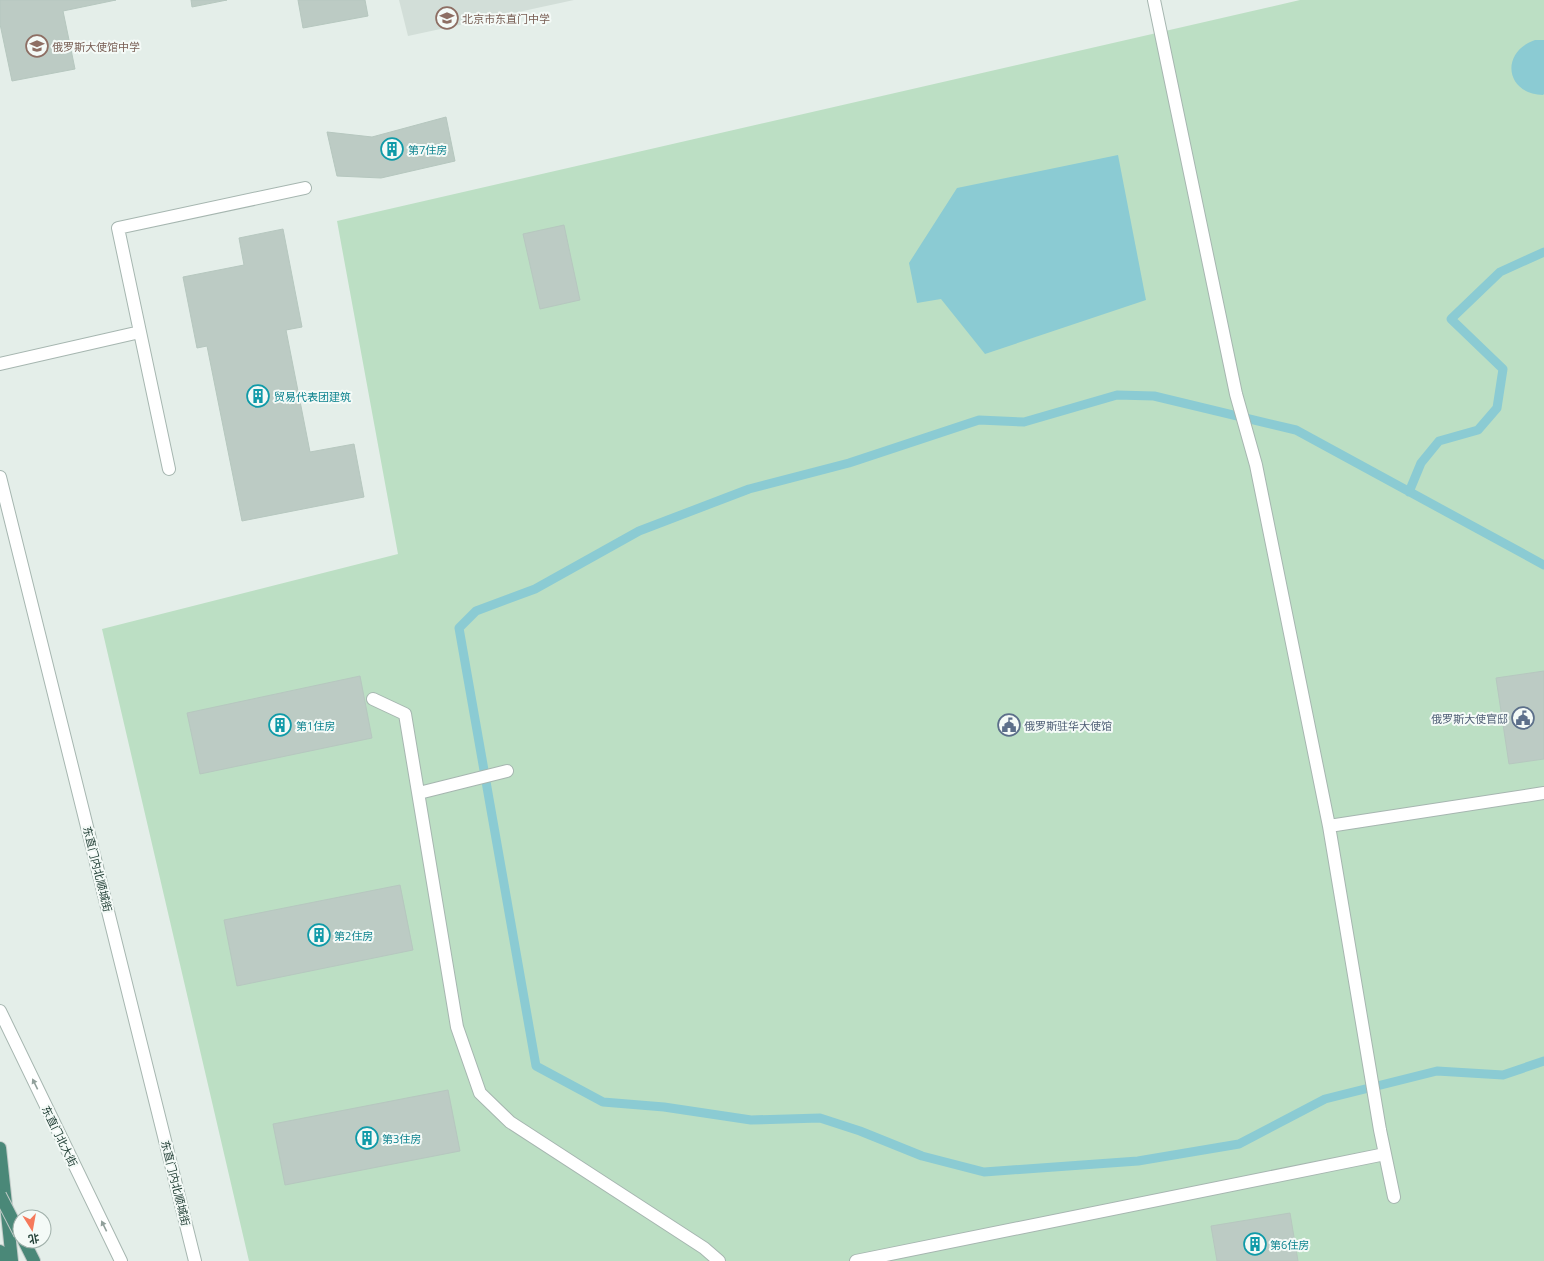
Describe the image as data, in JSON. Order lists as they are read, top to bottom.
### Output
{
  "streets": {
    "street": ["东直门内北顺城街", "东直门北大街"]
  },
  "one_way": ["东直门北大街"],
  "places": {
    "school or university": ["北京市东直门中学", "俄罗斯大使馆中学"],
    "building": [
      "第7住房",
      "贸易代表团建筑",
      "第1住房",
      "第2住房",
      "第3住房",
      "第6住房"
    ],
    "public building": ["俄罗斯大使官邸", "俄罗斯驻华大使馆"]
  },
  "north": "bottom"
}
